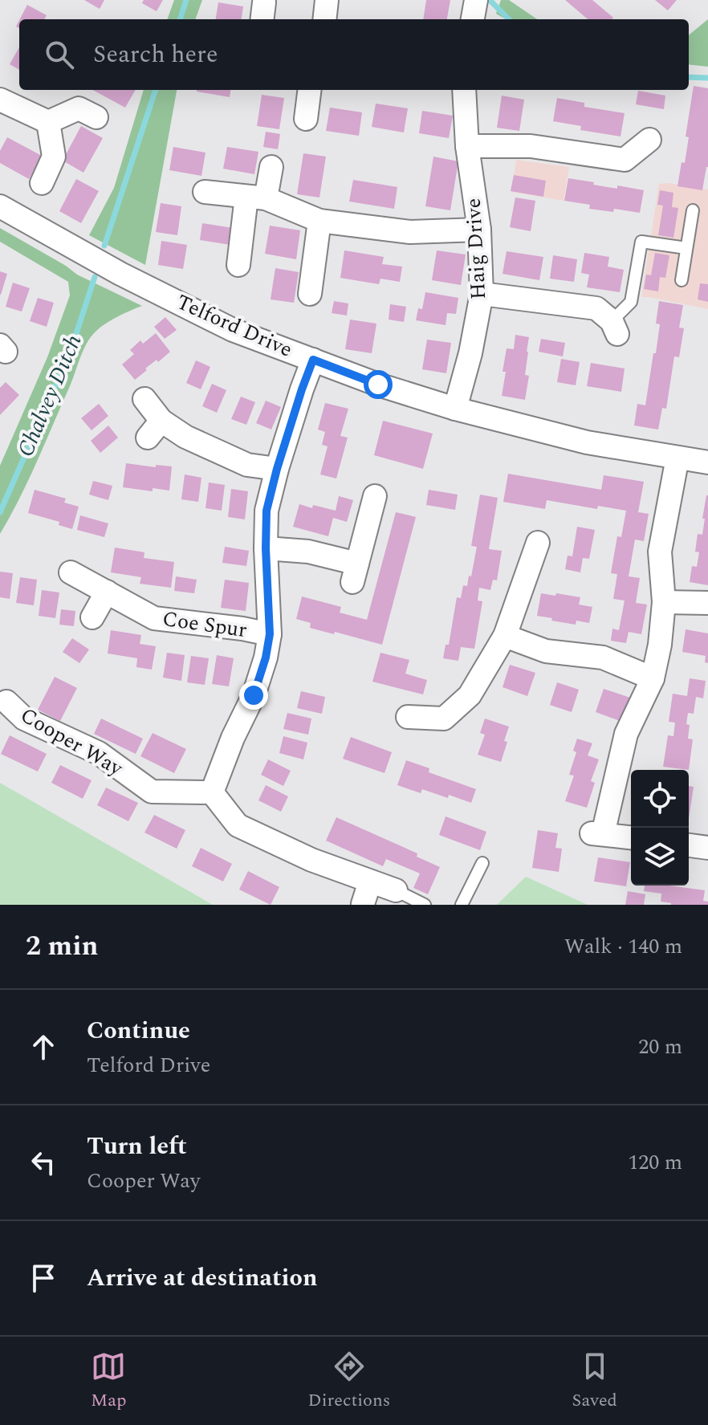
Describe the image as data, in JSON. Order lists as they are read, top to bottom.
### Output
{
  "streets": {
    "street": [
      "Haig Drive",
      "Telford Drive",
      "Coe Spur",
      "Cooper Way"
    ]
  },
  "crossings": [
    ["Haig Drive", "Telford Drive"]
  ],
  "water": ["Chalvey Ditch"],
  "page": {
    "search": "Search here",
    "heading": ["2 min", "Walk · 140 m"],
    "list": [
      ["Continue", "Telford Drive", "20 m"],
      ["Turn left", "Cooper Way", "120 m"],
      "Arrive at destination"
    ],
    "nav": ["Map", "Directions", "Saved"]
  }
}
